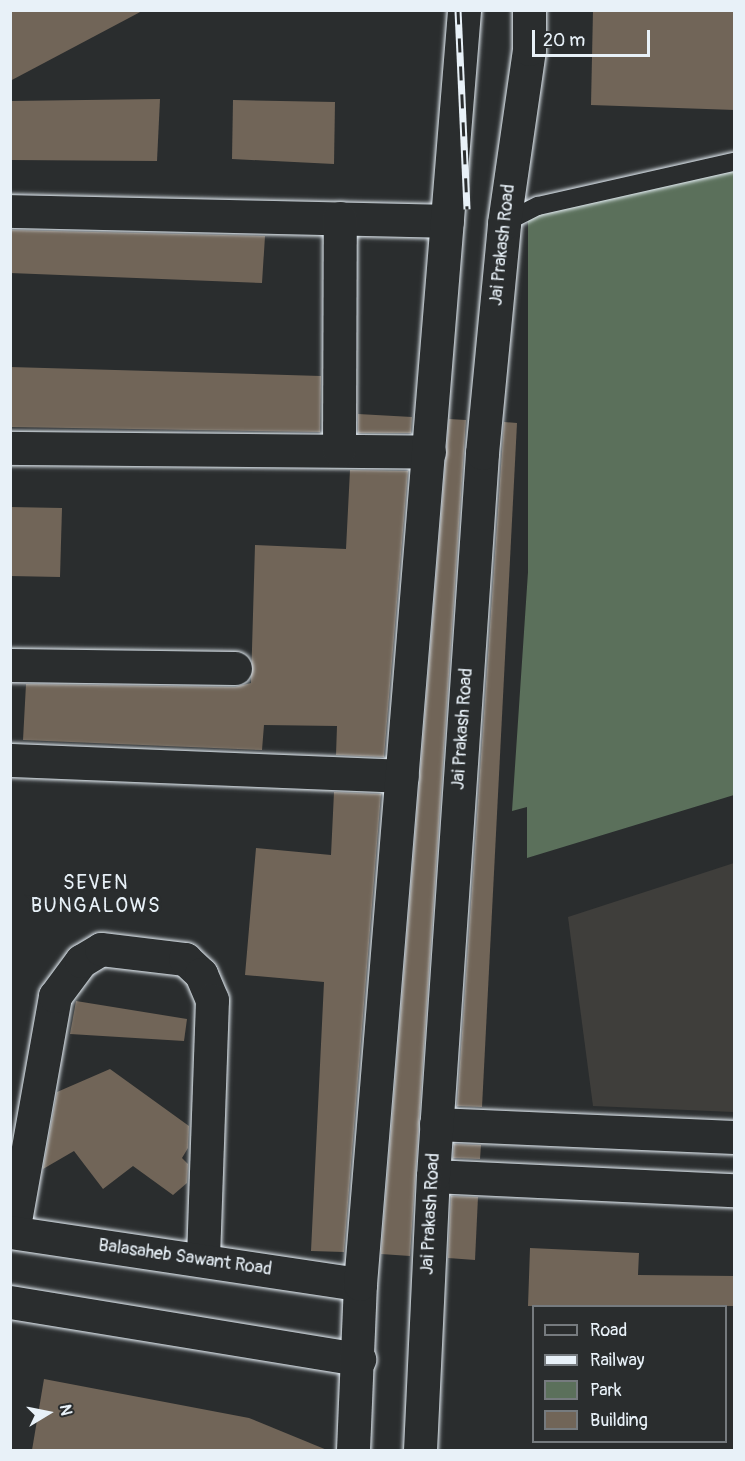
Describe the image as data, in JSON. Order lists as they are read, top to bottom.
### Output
{
  "streets": {
    "main road": ["Jai Prakash Road", "Balasaheb Sawant Road"]
  },
  "districts": ["SEVEN BUNGALOWS"],
  "legend": [
    "Road",
    "Railway",
    "Park",
    "Building"
  ],
  "scale_bar": "20 m",
  "north": "right"
}
